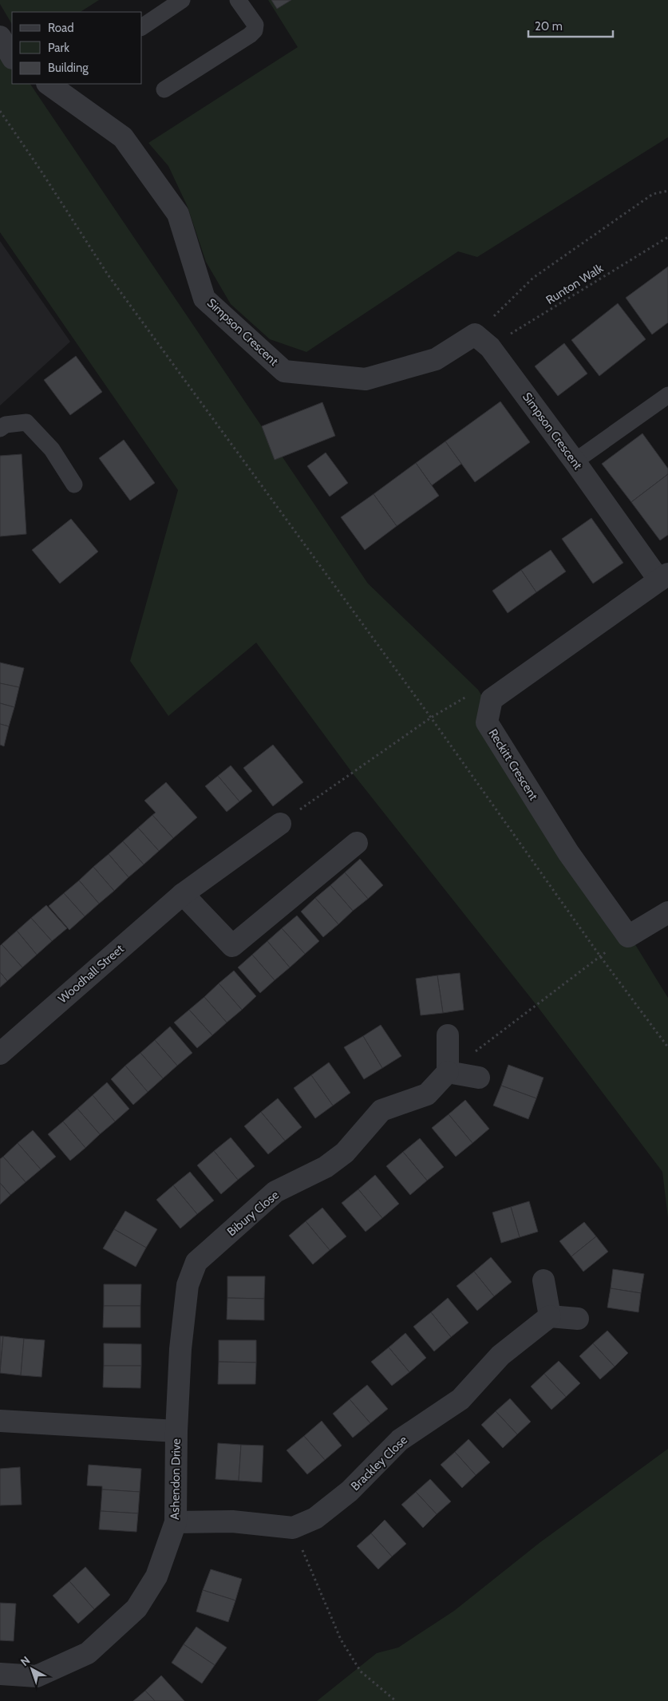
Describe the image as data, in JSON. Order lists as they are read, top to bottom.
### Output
{
  "streets": {
    "street": [
      "Simpson Crescent",
      "Reckitt Crescent",
      "Woodhall Street",
      "Bibury Close",
      "Brackley Close",
      "Ashendon Drive"
    ],
    "path": ["Runton Walk"]
  },
  "crossings": [
    ["Runton Walk", "Simpson Crescent"],
    ["Bibury Close", "Ashendon Drive"],
    ["Brackley Close", "Ashendon Drive"]
  ],
  "legend": ["Road", "Park", "Building"],
  "scale_bar": "20 m",
  "north": "top left"
}
